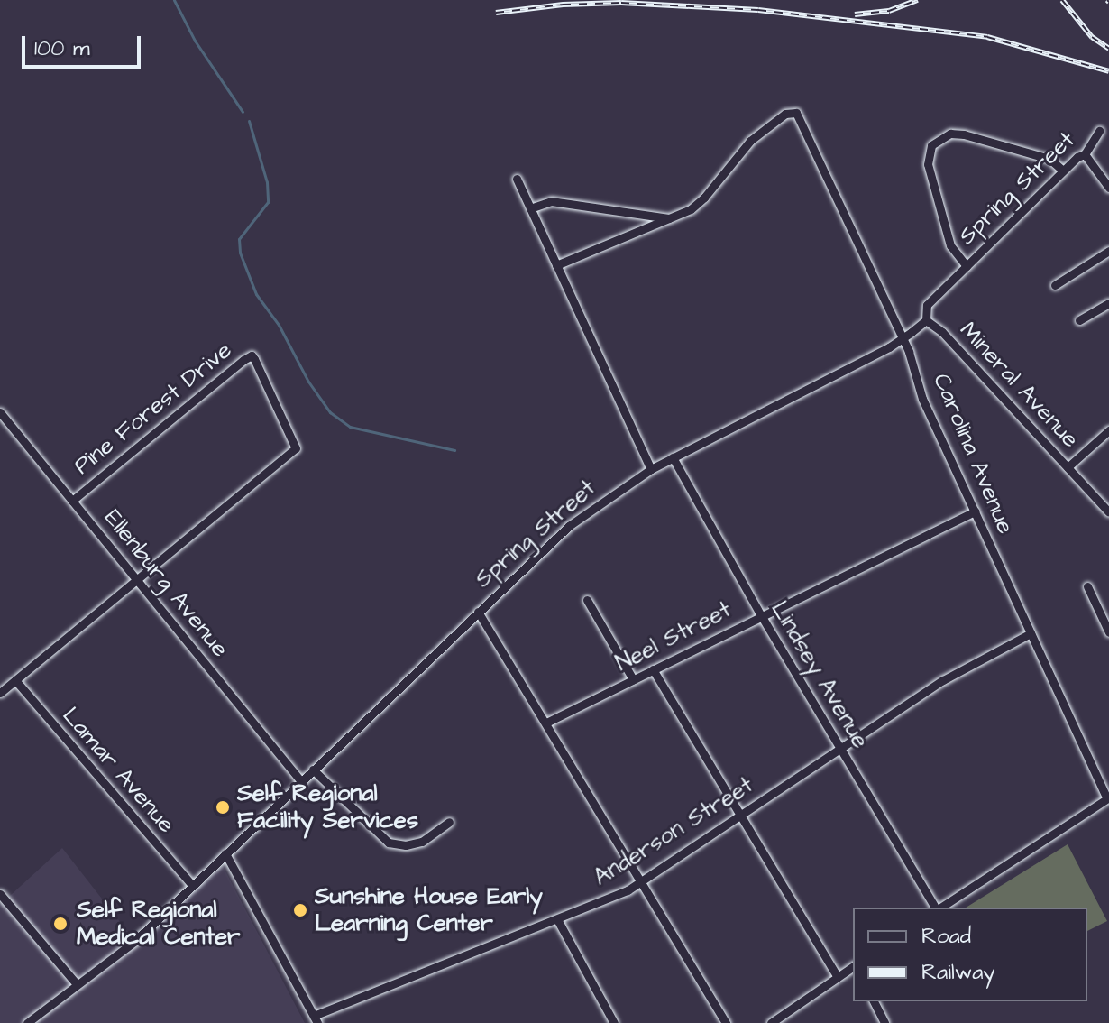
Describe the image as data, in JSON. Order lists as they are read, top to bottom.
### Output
{
  "streets": {
    "street": [
      "Spring Street",
      "Mineral Avenue",
      "Pine Forest Drive",
      "Carolina Avenue",
      "Ellenburg Avenue",
      "Neel Street",
      "Lindsey Avenue",
      "Lamar Avenue",
      "Anderson Street"
    ]
  },
  "crossings": [
    ["Spring Street", "Mineral Avenue"],
    ["Spring Street", "Carolina Avenue"],
    ["Spring Street", "Ellenburg Avenue"],
    ["Spring Street", "Lindsey Avenue"],
    ["Spring Street", "Lamar Avenue"],
    ["Pine Forest Drive", "Ellenburg Avenue"],
    ["Carolina Avenue", "Neel Street"],
    ["Carolina Avenue", "Anderson Street"],
    ["Neel Street", "Lindsey Avenue"],
    ["Lindsey Avenue", "Anderson Street"]
  ],
  "places": ["Self Regional Facility Services", "Sunshine House Early Learning Center", "Self Regional Medical Center"],
  "legend": ["Road", "Railway"],
  "scale_bar": "100 m"
}
